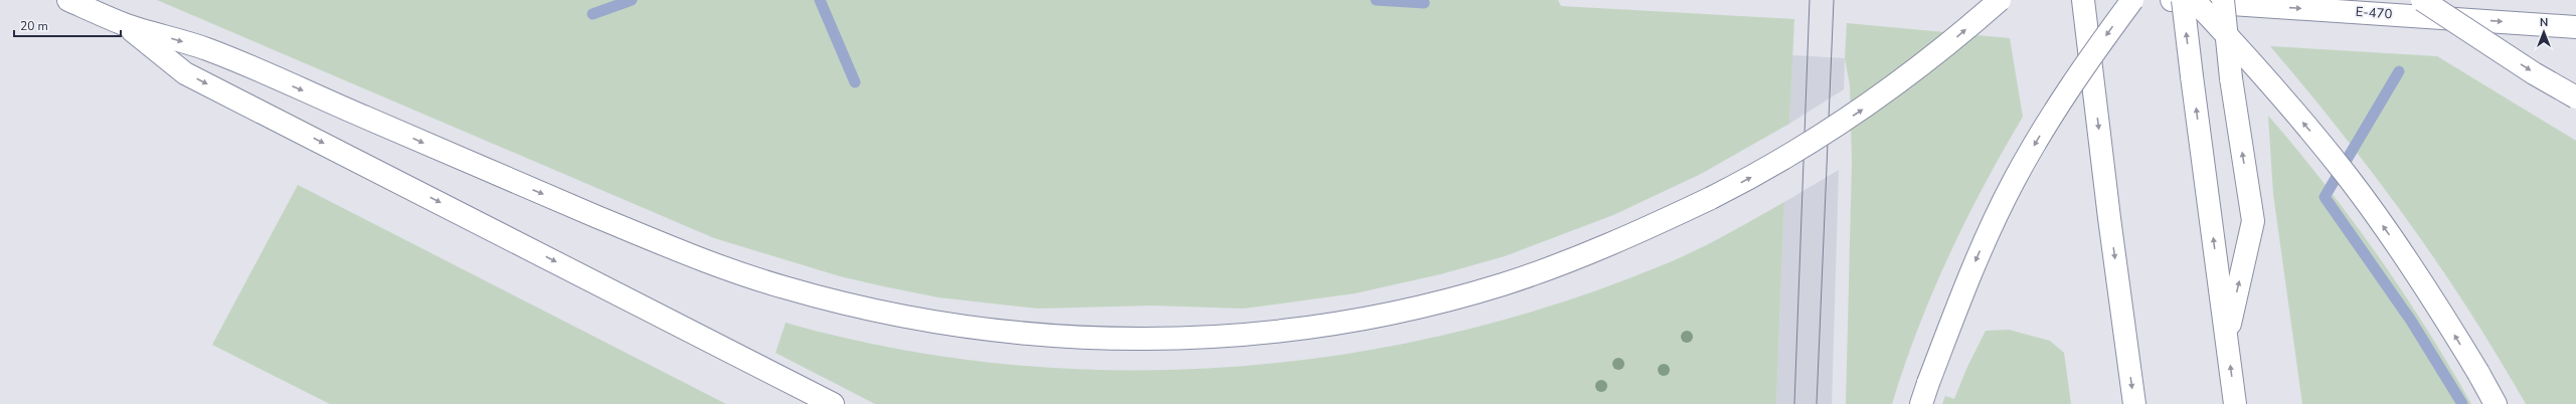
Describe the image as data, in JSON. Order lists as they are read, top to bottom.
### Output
{
  "streets": {
    "highway": ["E-470"]
  },
  "one_way": ["E-470"],
  "scale_bar": "20 m",
  "north": "top"
}
